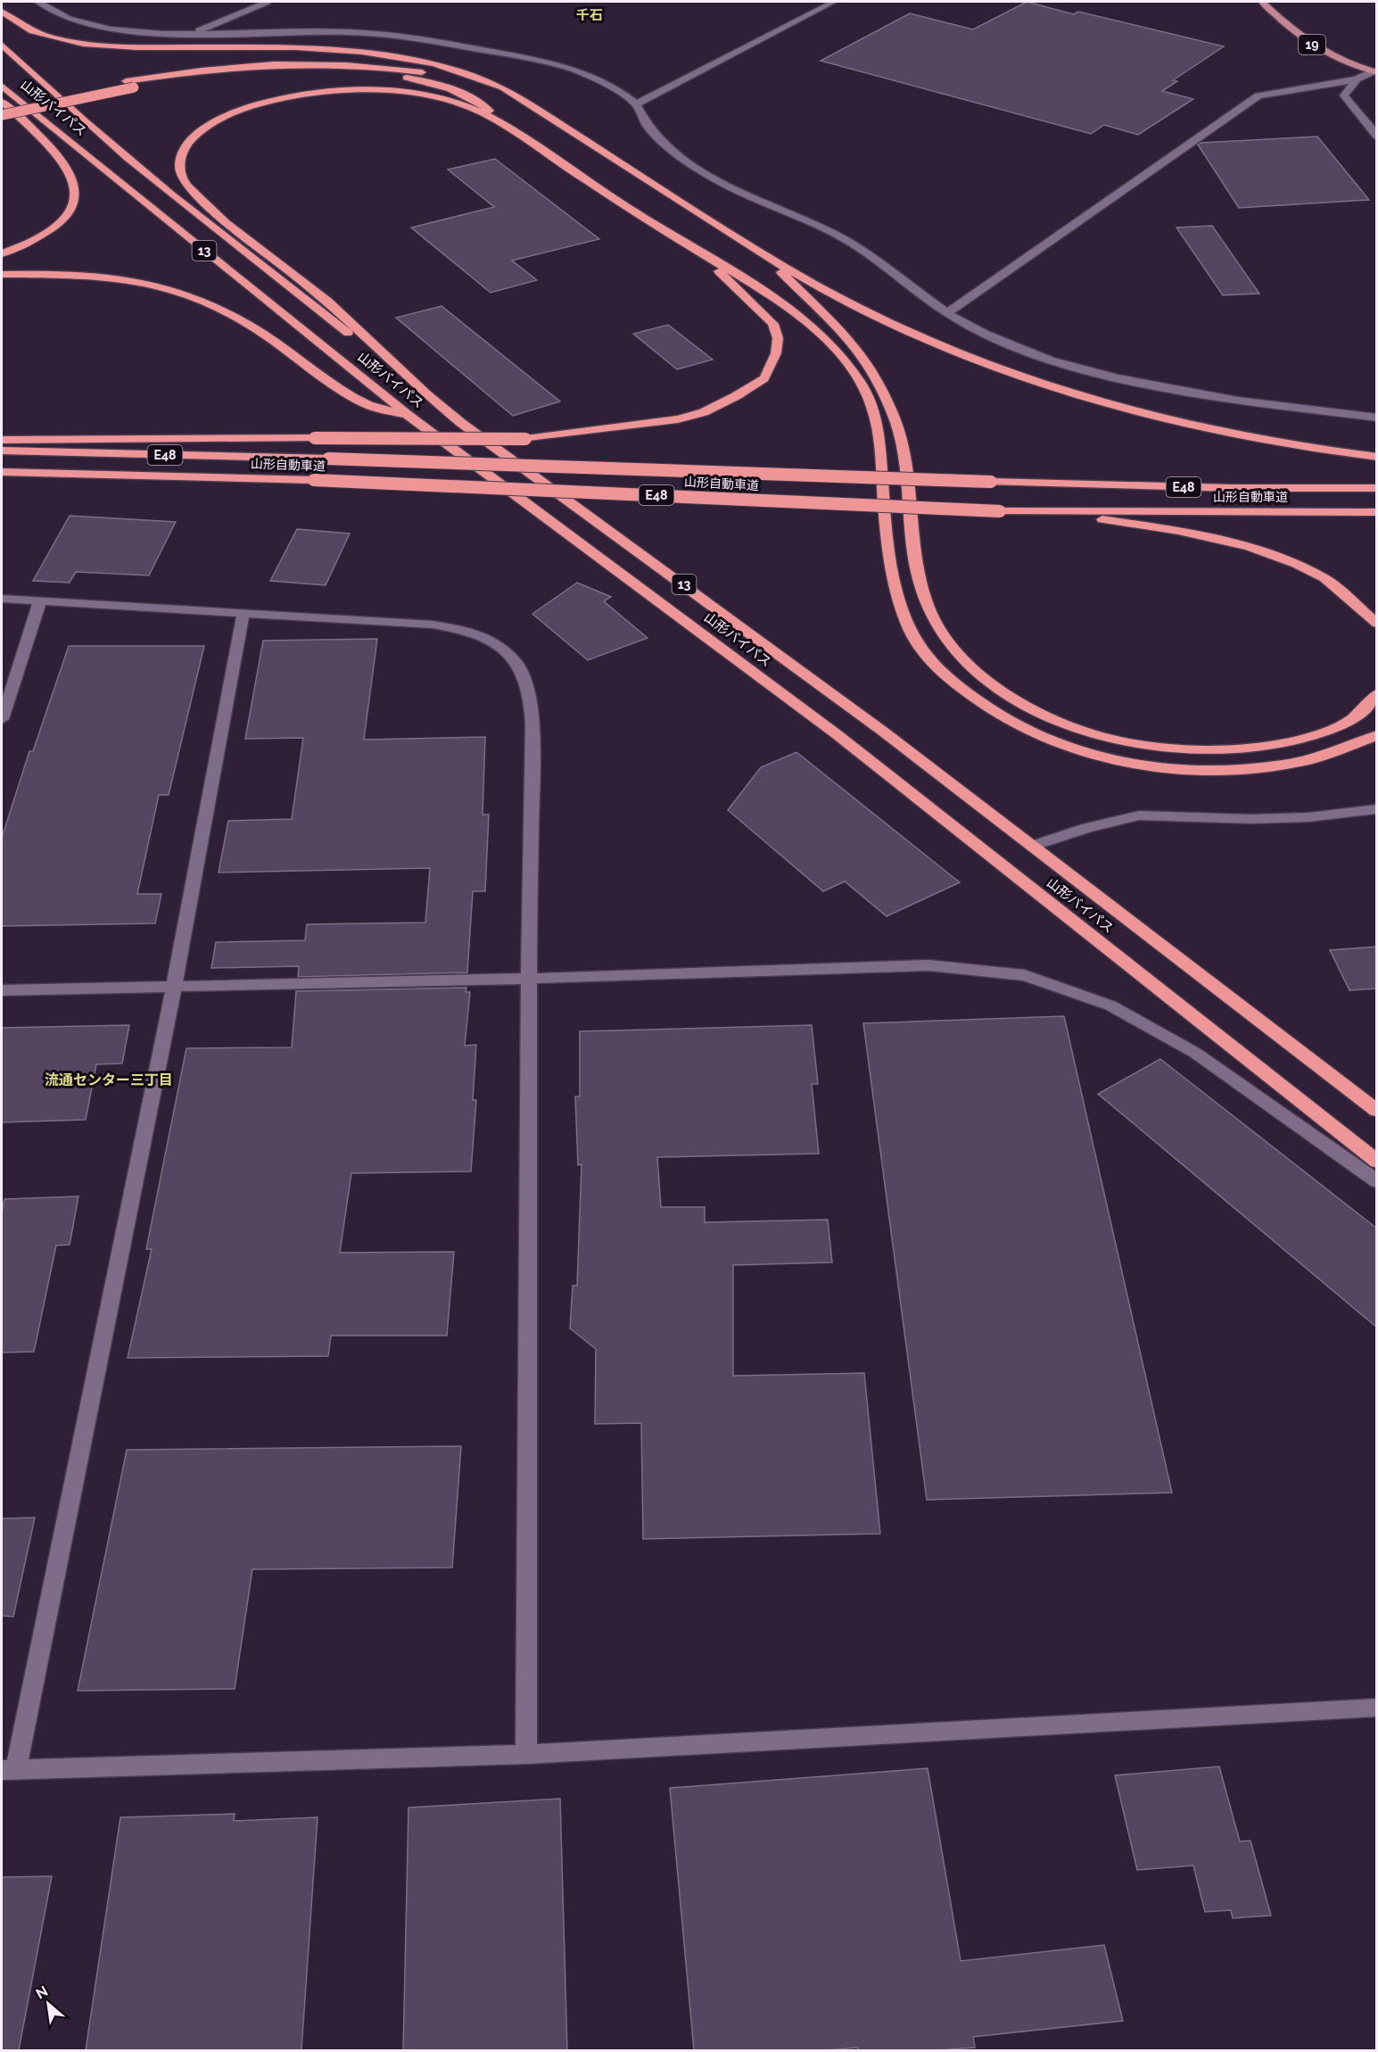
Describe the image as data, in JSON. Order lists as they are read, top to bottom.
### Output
{
  "streets": {
    "highway": [
      "山形バイパス",
      "13",
      "E48",
      "山形自動車道"
    ],
    "main road": ["19"]
  },
  "districts": ["千石", "流通センター三丁目"],
  "north": "top left"
}
